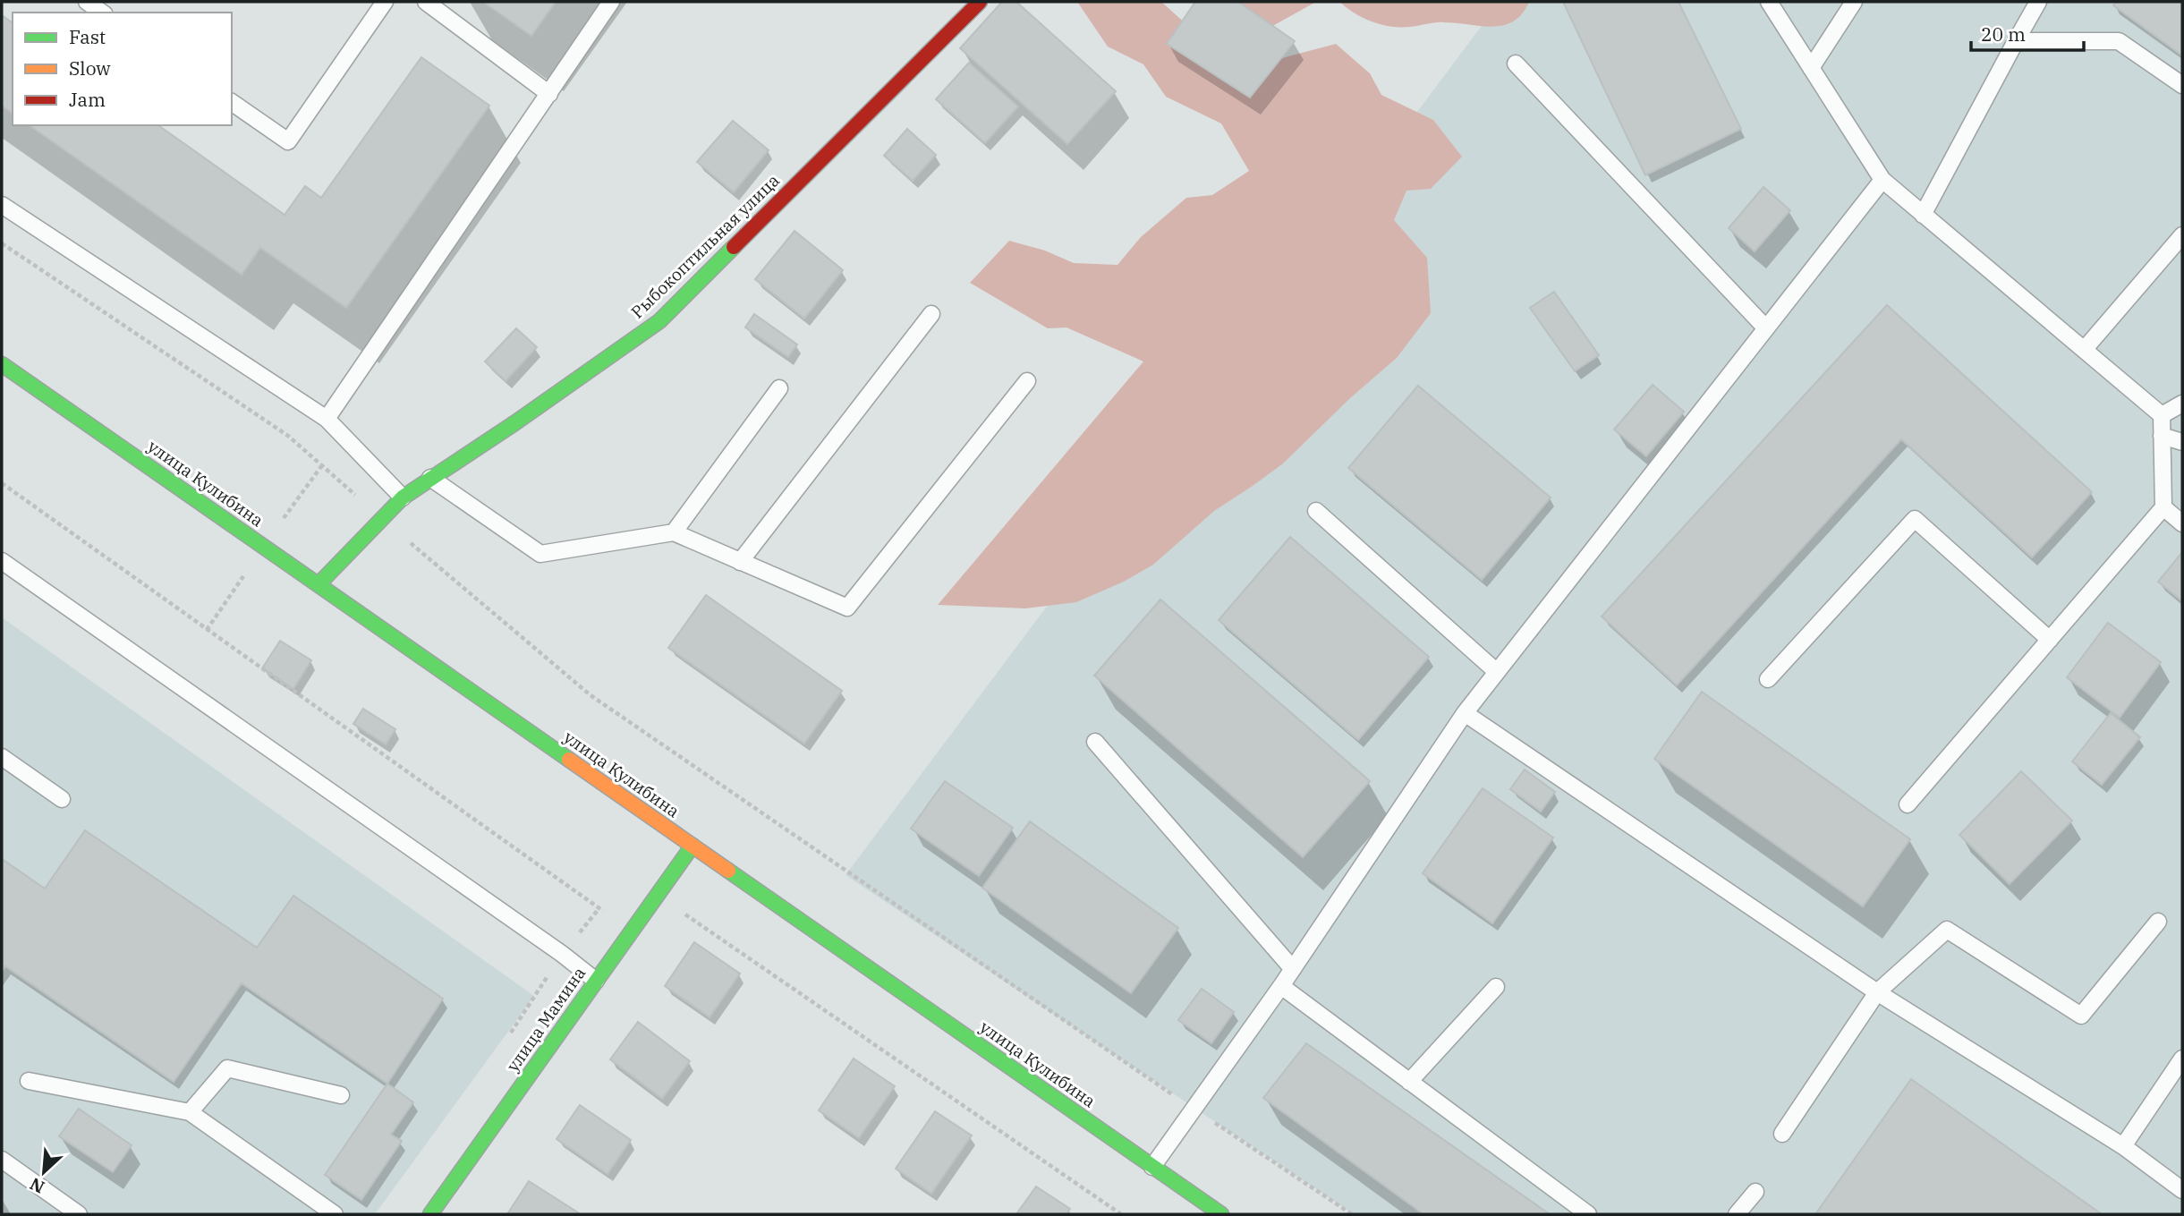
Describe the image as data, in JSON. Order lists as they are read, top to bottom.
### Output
{
  "streets": {
    "main road": ["Рыбокоптильная улица", "улица Кулибина", "улица Мамина"]
  },
  "crossings": [
    ["Рыбокоптильная улица", "улица Кулибина"],
    ["улица Кулибина", "улица Мамина"]
  ],
  "legend": ["Fast", "Slow", "Jam"],
  "scale_bar": "20 m",
  "north": "bottom left"
}
